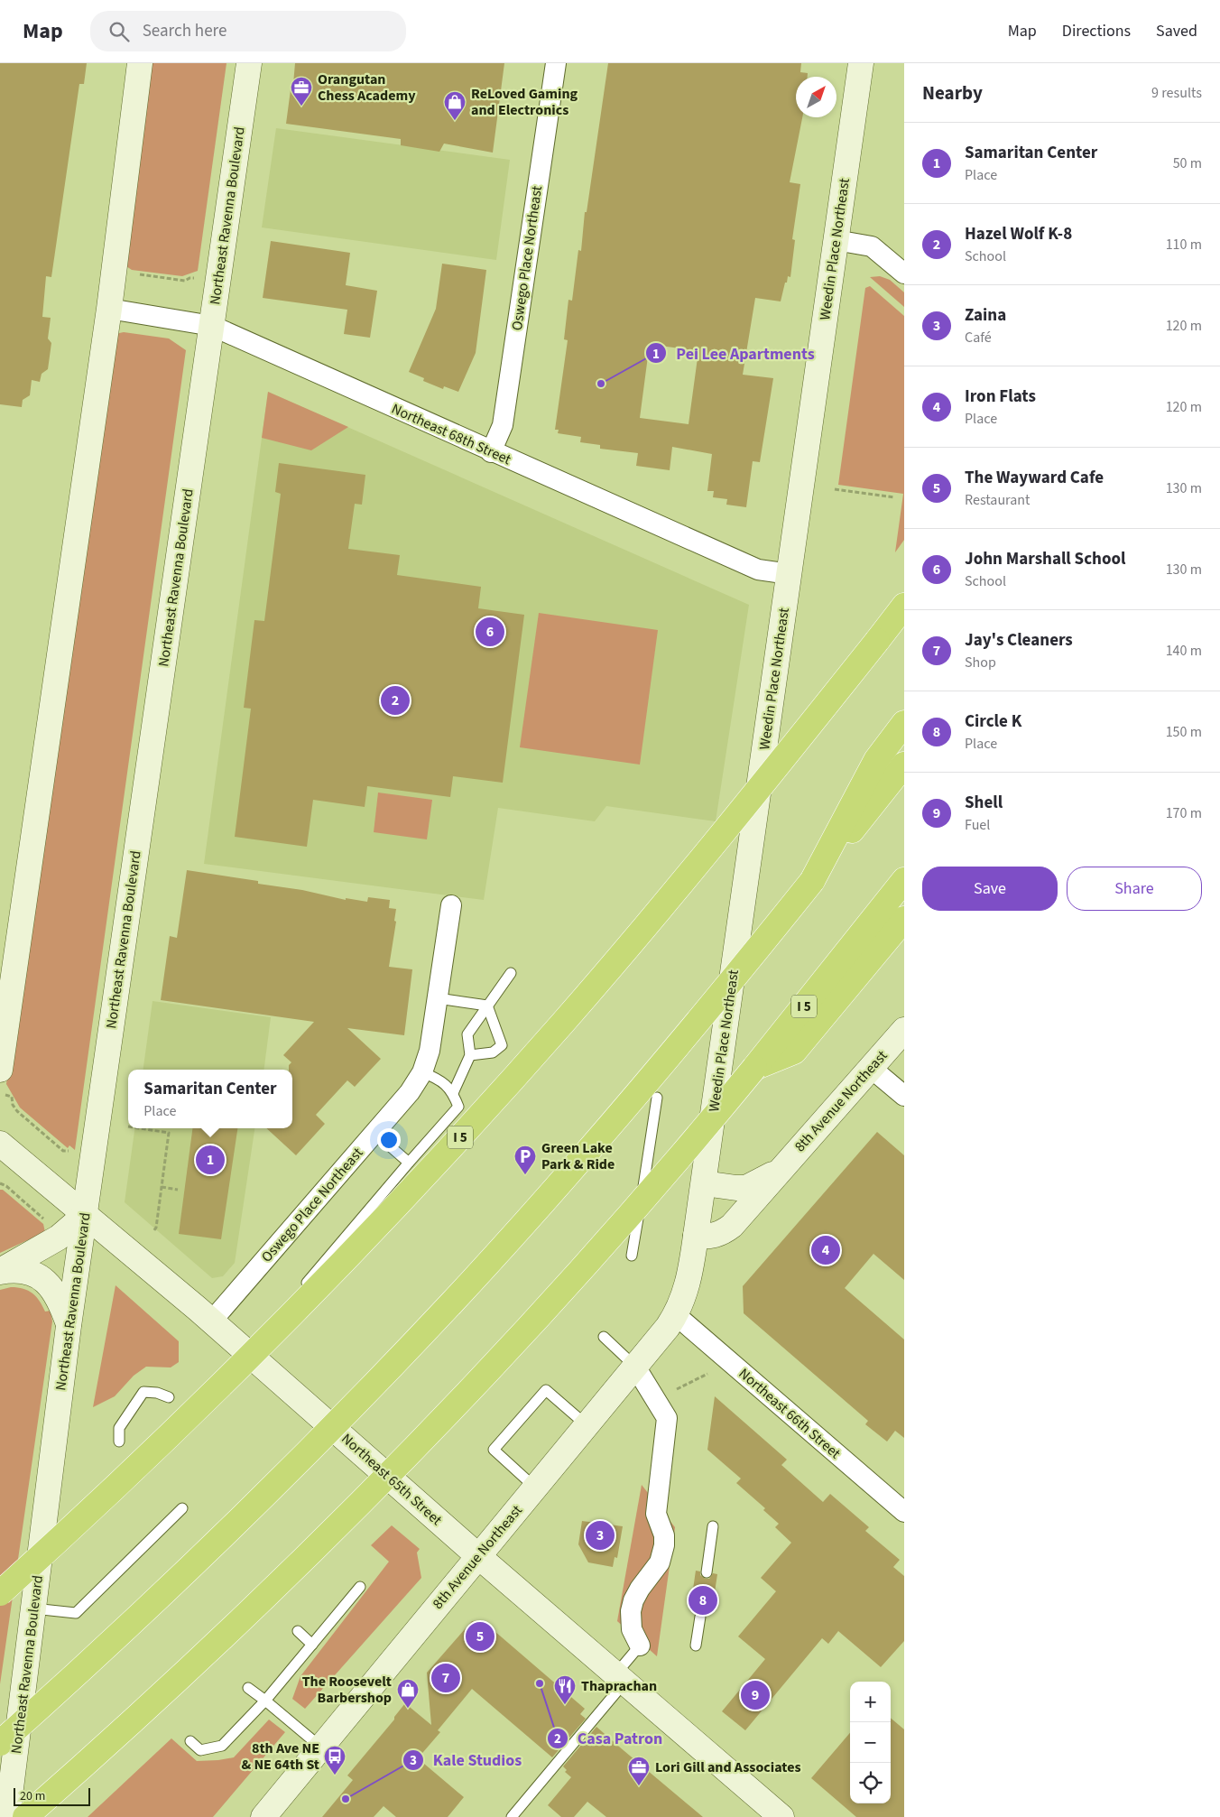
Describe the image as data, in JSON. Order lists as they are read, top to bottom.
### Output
{
  "streets": {
    "highway": ["I 5"],
    "main road": [
      "Northeast Ravenna Boulevard",
      "Weedin Place Northeast",
      "8th Avenue Northeast",
      "Northeast 65th Street"
    ],
    "street": ["Oswego Place Northeast", "Northeast 68th Street", "Northeast 66th Street"]
  },
  "crossings": [
    ["Northeast Ravenna Boulevard", "Northeast 68th Street"],
    ["Northeast Ravenna Boulevard", "Northeast 65th Street"],
    ["Weedin Place Northeast", "Northeast 68th Street"],
    ["Weedin Place Northeast", "8th Avenue Northeast"],
    ["Weedin Place Northeast", "Northeast 66th Street"],
    ["Oswego Place Northeast", "Northeast 68th Street"],
    ["Oswego Place Northeast", "Northeast 65th Street"],
    ["8th Avenue Northeast", "Northeast 66th Street"],
    ["8th Avenue Northeast", "Northeast 65th Street"]
  ],
  "places": {
    "office": ["Orangutan Chess Academy", "Lori Gill and Associates"],
    "shop": ["ReLoved Gaming and Electronics", "The Roosevelt Barbershop"],
    "other": ["Pei Lee Apartments", "Casa Patron", "Kale Studios"],
    "parking": ["Green Lake Park & Ride"],
    "restaurant": ["Thaprachan"],
    "bus stop": ["8th Ave NE & NE 64th St"]
  },
  "scale_bar": "20 m",
  "north": "top right",
  "page": {
    "header": "Map",
    "search": "Search here",
    "nav": ["Map", "Directions", "Saved"],
    "heading": ["Nearby", "9 results"],
    "list": [
      {
        "mark": "1",
        "name": "Samaritan Center",
        "note": "Place",
        "value": "50 m"
      },
      {
        "mark": "2",
        "name": "Hazel Wolf K-8",
        "note": "School",
        "value": "110 m"
      },
      {
        "mark": "3",
        "name": "Zaina",
        "note": "Café",
        "value": "120 m"
      },
      {
        "mark": "4",
        "name": "Iron Flats",
        "note": "Place",
        "value": "120 m"
      },
      {
        "mark": "5",
        "name": "The Wayward Cafe",
        "note": "Restaurant",
        "value": "130 m"
      },
      {
        "mark": "6",
        "name": "John Marshall School",
        "note": "School",
        "value": "130 m"
      },
      {
        "mark": "7",
        "name": "Jay's Cleaners",
        "note": "Shop",
        "value": "140 m"
      },
      {
        "mark": "8",
        "name": "Circle K",
        "note": "Place",
        "value": "150 m"
      },
      {
        "mark": "9",
        "name": "Shell",
        "note": "Fuel",
        "value": "170 m"
      }
    ],
    "pins": [
      "6",
      "2",
      "1",
      "4",
      "3",
      "8",
      "5",
      "7",
      "9"
    ],
    "buttons": ["Save", "Share"],
    "popup": ["Samaritan Center", "Place"],
    "map_buttons": ["+", "−"],
    "scale": "20 m"
  }
}
